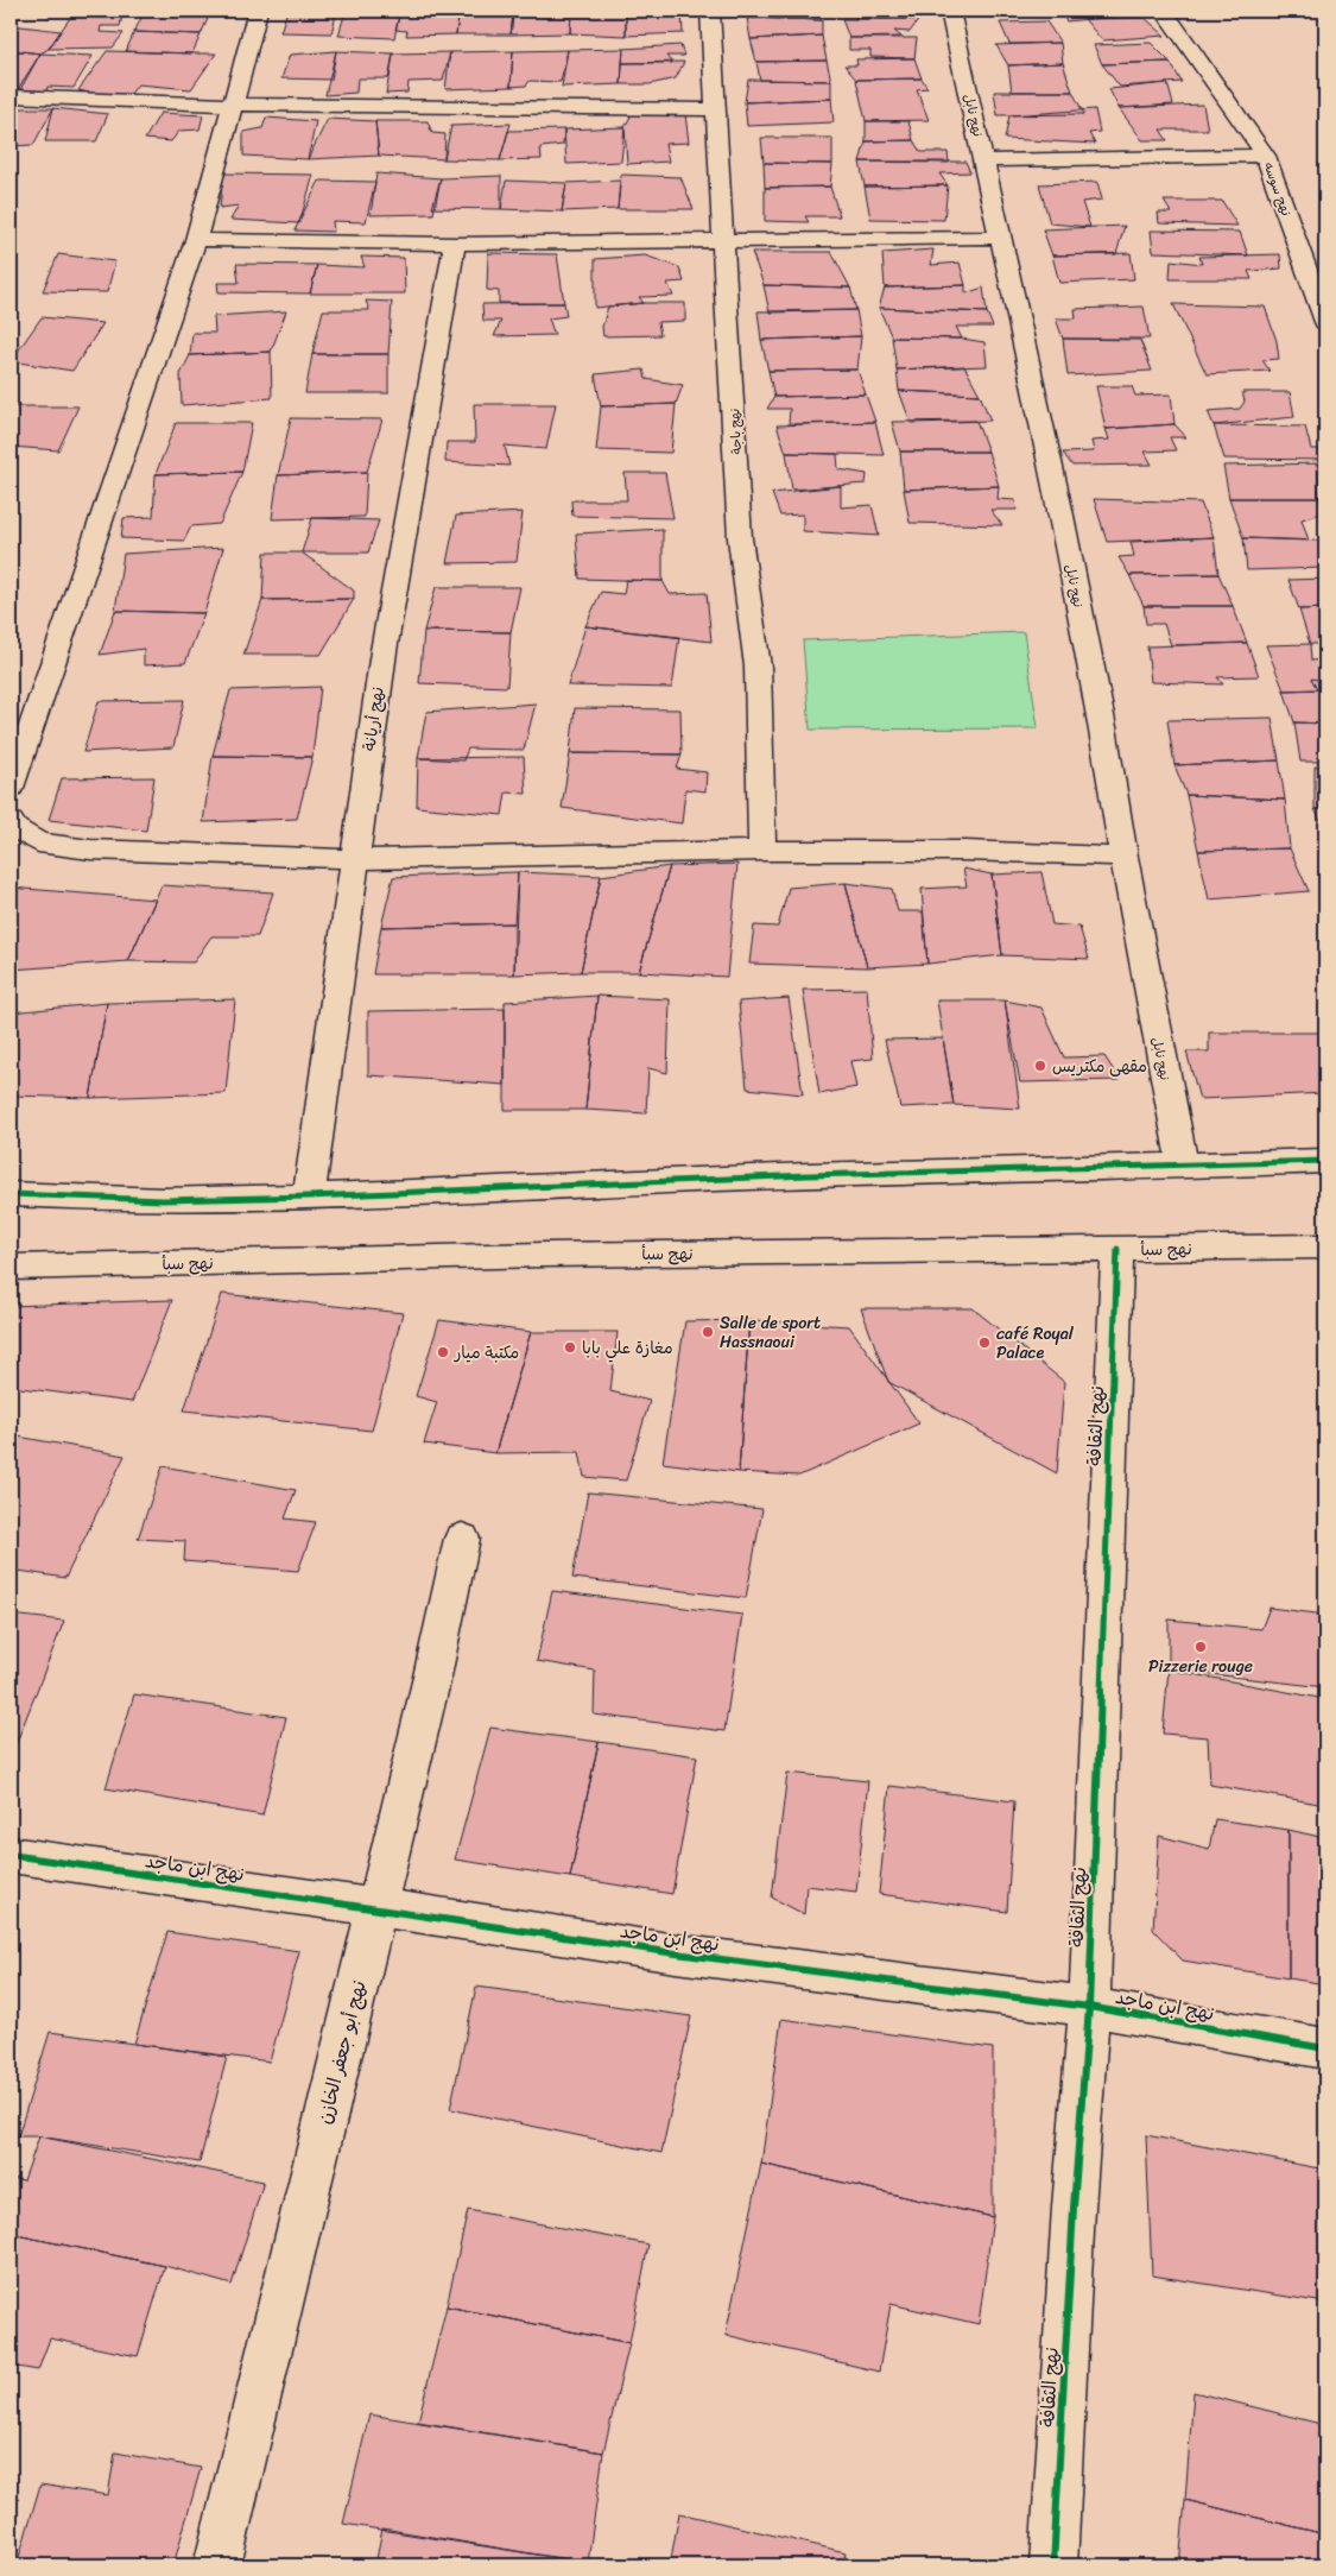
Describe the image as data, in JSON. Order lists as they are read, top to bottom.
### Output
{
  "streets": {
    "street": [
      "نهج نابل",
      "نهج سوسه",
      "نهج باجة",
      "نهج أريانة",
      "نهج سبأ",
      "نهج الثقافة",
      "نهج ابن ماجد",
      "نهج أبو جعفر الخازن"
    ]
  },
  "crossings": [
    ["نهج سبأ", "نهج الثقافة"],
    ["نهج الثقافة", "نهج ابن ماجد"],
    ["نهج ابن ماجد", "نهج أبو جعفر الخازن"]
  ],
  "places": [
    "مقهى مكتريس",
    "Salle de sport Hassnaoui",
    "café Royal Palace",
    "مغازة علي بابا",
    "مكتبة ميار",
    "Pizzerie rouge"
  ]
}
